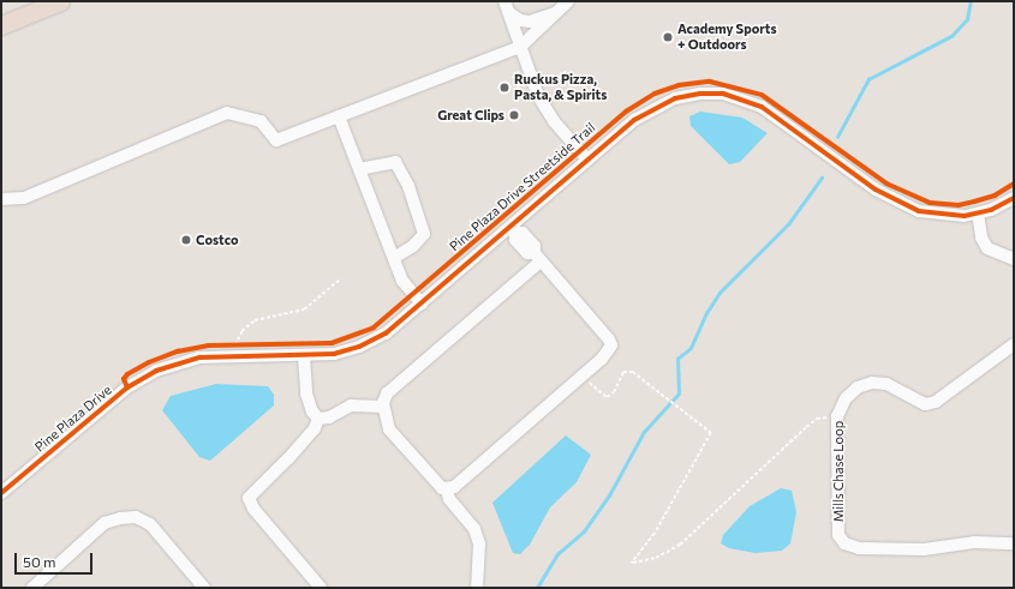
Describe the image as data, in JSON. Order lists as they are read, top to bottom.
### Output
{
  "streets": {
    "street": ["Pine Plaza Drive", "Mills Chase Loop"],
    "cycle path": ["Pine Plaza Drive Streetside Trail"]
  },
  "places": [
    "Academy Sports + Outdoors",
    "Ruckus Pizza, Pasta, & Spirits",
    "Great Clips",
    "Costco"
  ],
  "scale_bar": "50 m"
}
